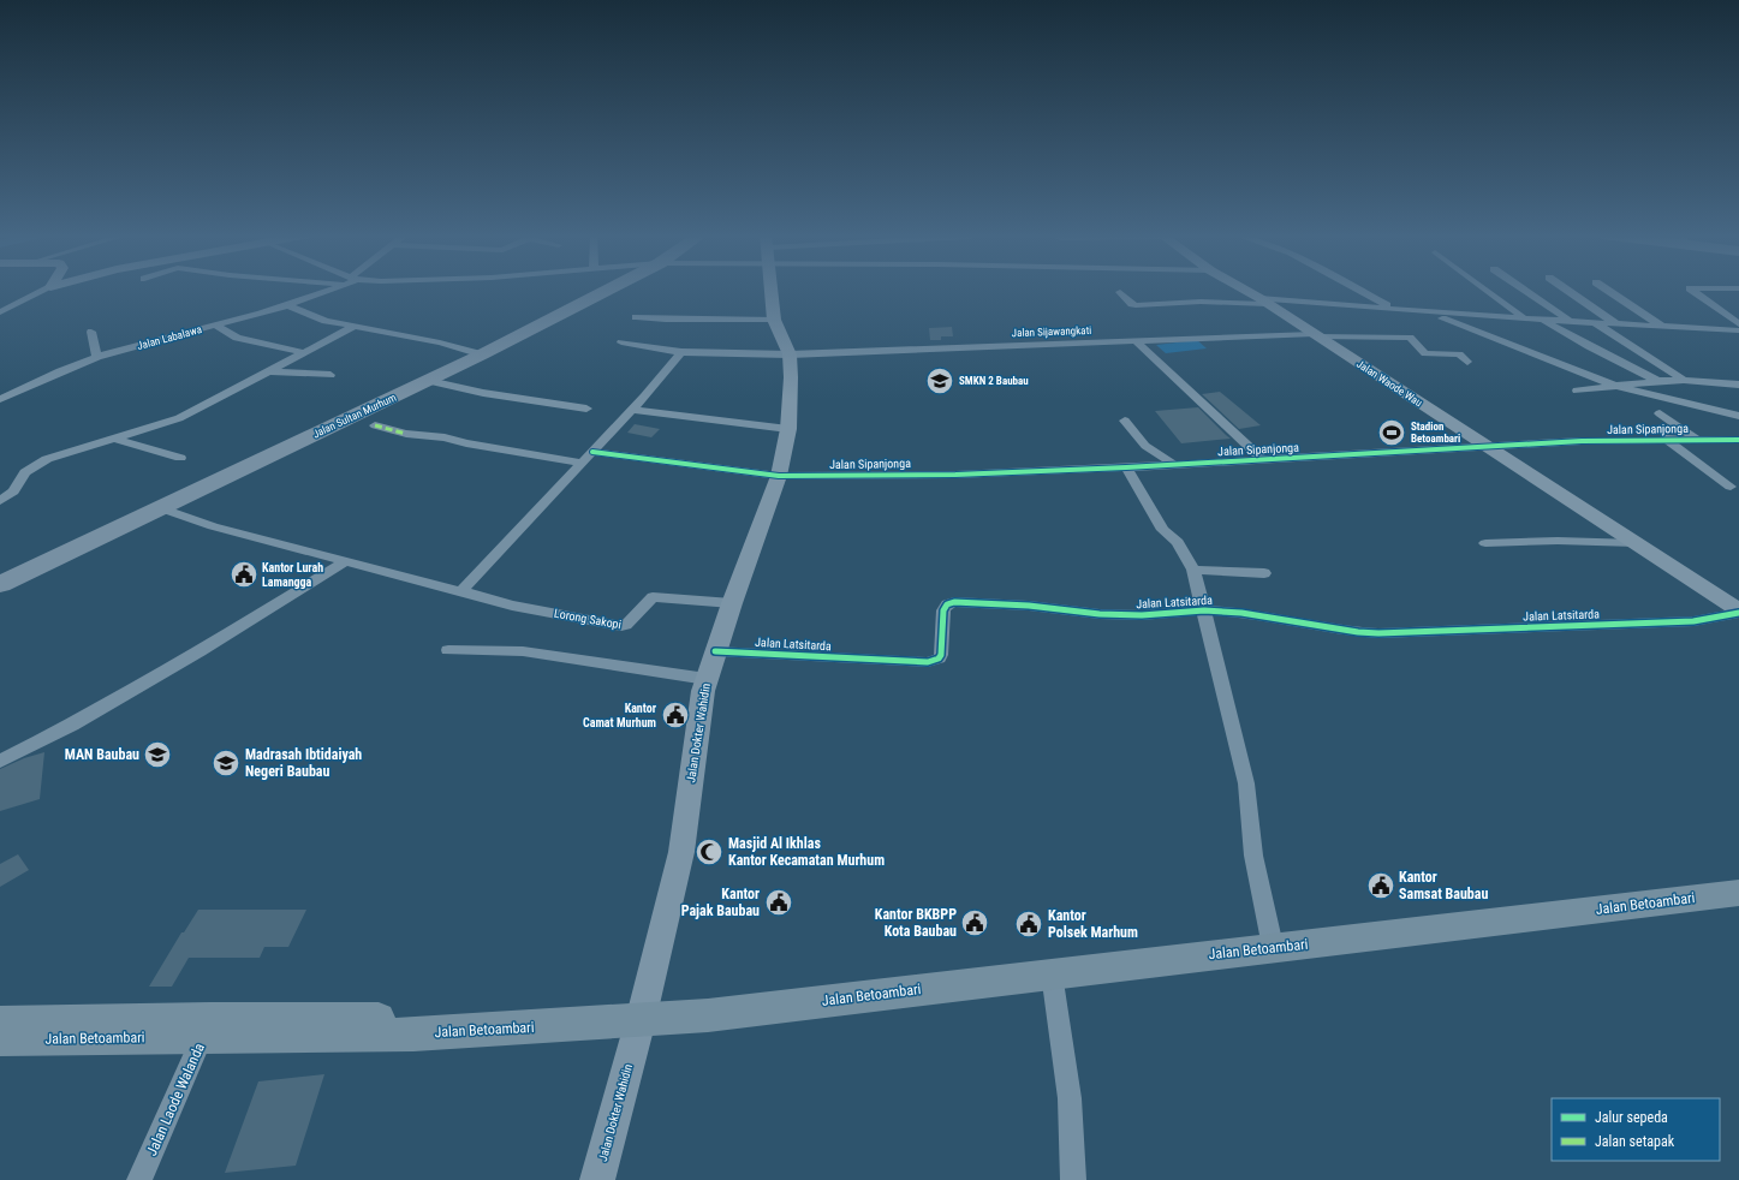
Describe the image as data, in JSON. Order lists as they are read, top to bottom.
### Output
{
  "streets": {
    "highway": ["Jalan Sultan Murhum"],
    "main road": ["Jalan Betoambari"],
    "street": [
      "Jalan Sijawangkati",
      "Jalan Labalawa",
      "Jalan Waode Wau",
      "Jalan Sipanjonga",
      "Jalan Latsitarda",
      "Lorong Sakopi",
      "Jalan Dokter Wahidin",
      "Jalan Laode Walanda"
    ]
  },
  "crossings": [
    ["Jalan Sijawangkati", "Jalan Waode Wau"],
    ["Jalan Sijawangkati", "Jalan Dokter Wahidin"],
    ["Jalan Waode Wau", "Jalan Sipanjonga"],
    ["Jalan Waode Wau", "Jalan Latsitarda"],
    ["Jalan Sipanjonga", "Jalan Dokter Wahidin"],
    ["Jalan Latsitarda", "Jalan Dokter Wahidin"],
    ["Lorong Sakopi", "Jalan Dokter Wahidin"],
    ["Jalan Dokter Wahidin", "Jalan Betoambari"],
    ["Jalan Betoambari", "Jalan Laode Walanda"]
  ],
  "places": {
    "school or university": ["SMKN 2 Baubau", "MAN Baubau", "Madrasah Ibtidaiyah Negeri Baubau"],
    "sports": ["Stadion Betoambari"],
    "public building": [
      "Kantor Lurah Lamangga",
      "Kantor Camat Murhum",
      "Kantor Samsat Baubau",
      "Kantor Pajak Baubau",
      "Kantor BKBPP Kota Baubau",
      "Kantor Polsek Marhum"
    ],
    "mosque": ["Masjid Al Ikhlas Kantor Kecamatan Murhum"]
  },
  "legend": ["Jalur sepeda", "Jalan setapak"]
}
